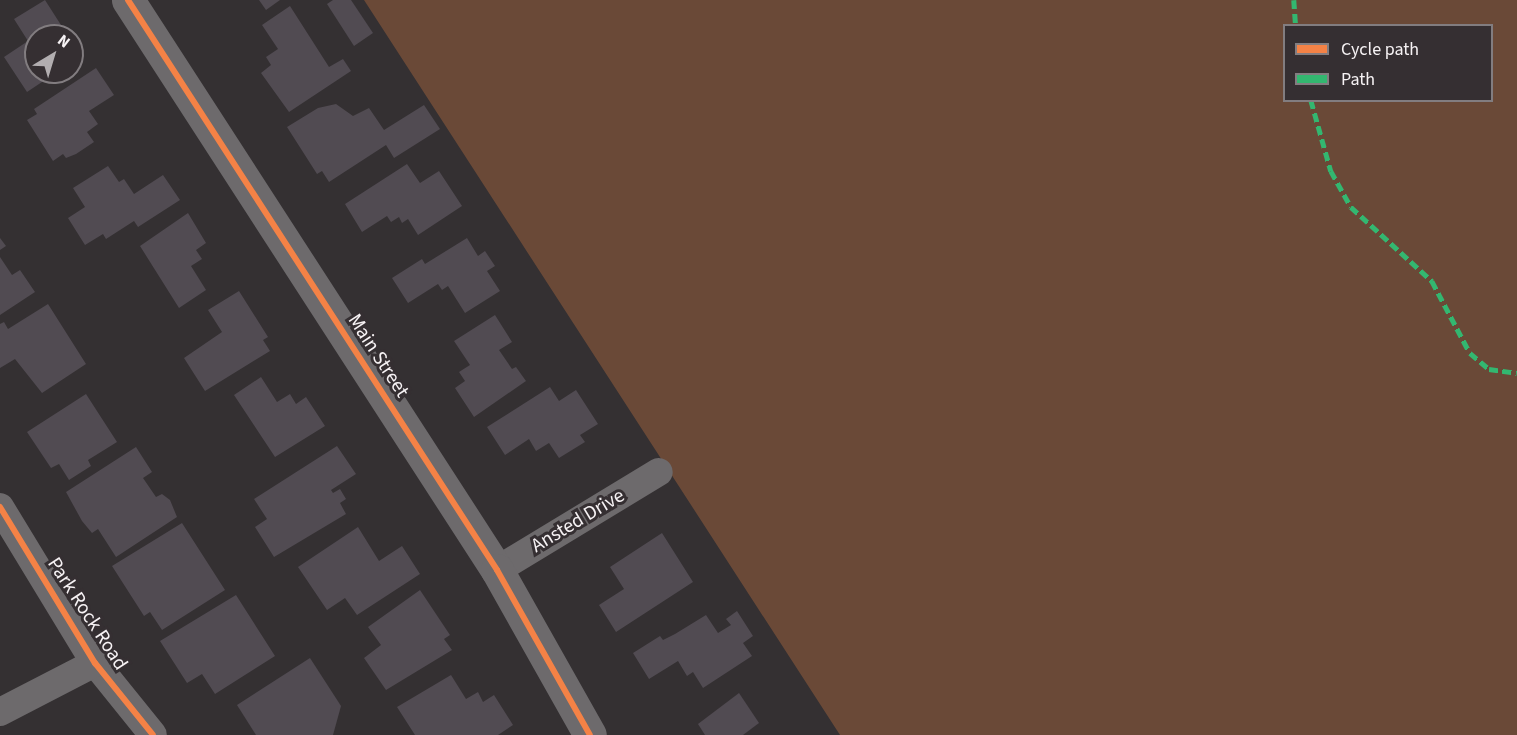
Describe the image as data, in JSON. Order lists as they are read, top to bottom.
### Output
{
  "streets": {
    "street": ["Main Street", "Ansted Drive", "Park Rock Road"]
  },
  "crossings": [
    ["Main Street", "Ansted Drive"]
  ],
  "legend": ["Cycle path", "Path"],
  "north": "top right"
}
